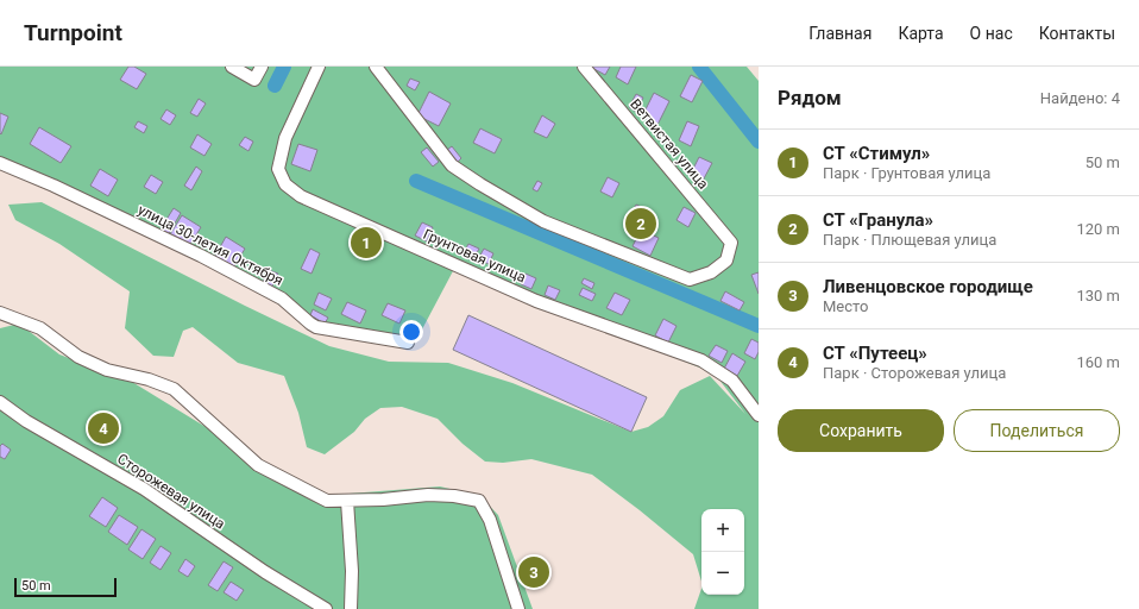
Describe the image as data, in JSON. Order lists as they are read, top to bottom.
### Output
{
  "streets": {
    "street": [
      "Ветвистая улица",
      "улица 30-летия Октября",
      "Грунтовая улица",
      "Сторожевая улица"
    ]
  },
  "scale_bar": "50 m",
  "page": {
    "header": "Turnpoint",
    "nav": [
      "Главная",
      "Карта",
      "О нас",
      "Контакты"
    ],
    "heading": ["Рядом", "Найдено: 4"],
    "list": [
      {
        "mark": "1",
        "name": "СТ «Стимул»",
        "note": "Парк · Грунтовая улица",
        "value": "50 m"
      },
      {
        "mark": "2",
        "name": "СТ «Гранула»",
        "note": "Парк · Плющевая улица",
        "value": "120 m"
      },
      {
        "mark": "3",
        "name": "Ливенцовское городище",
        "note": "Место",
        "value": "130 m"
      },
      {
        "mark": "4",
        "name": "СТ «Путеец»",
        "note": "Парк · Сторожевая улица",
        "value": "160 m"
      }
    ],
    "pins": [
      "2",
      "1",
      "4",
      "3"
    ],
    "buttons": ["Сохранить", "Поделиться"],
    "map_buttons": ["+", "−"],
    "scale": "50 m"
  }
}
